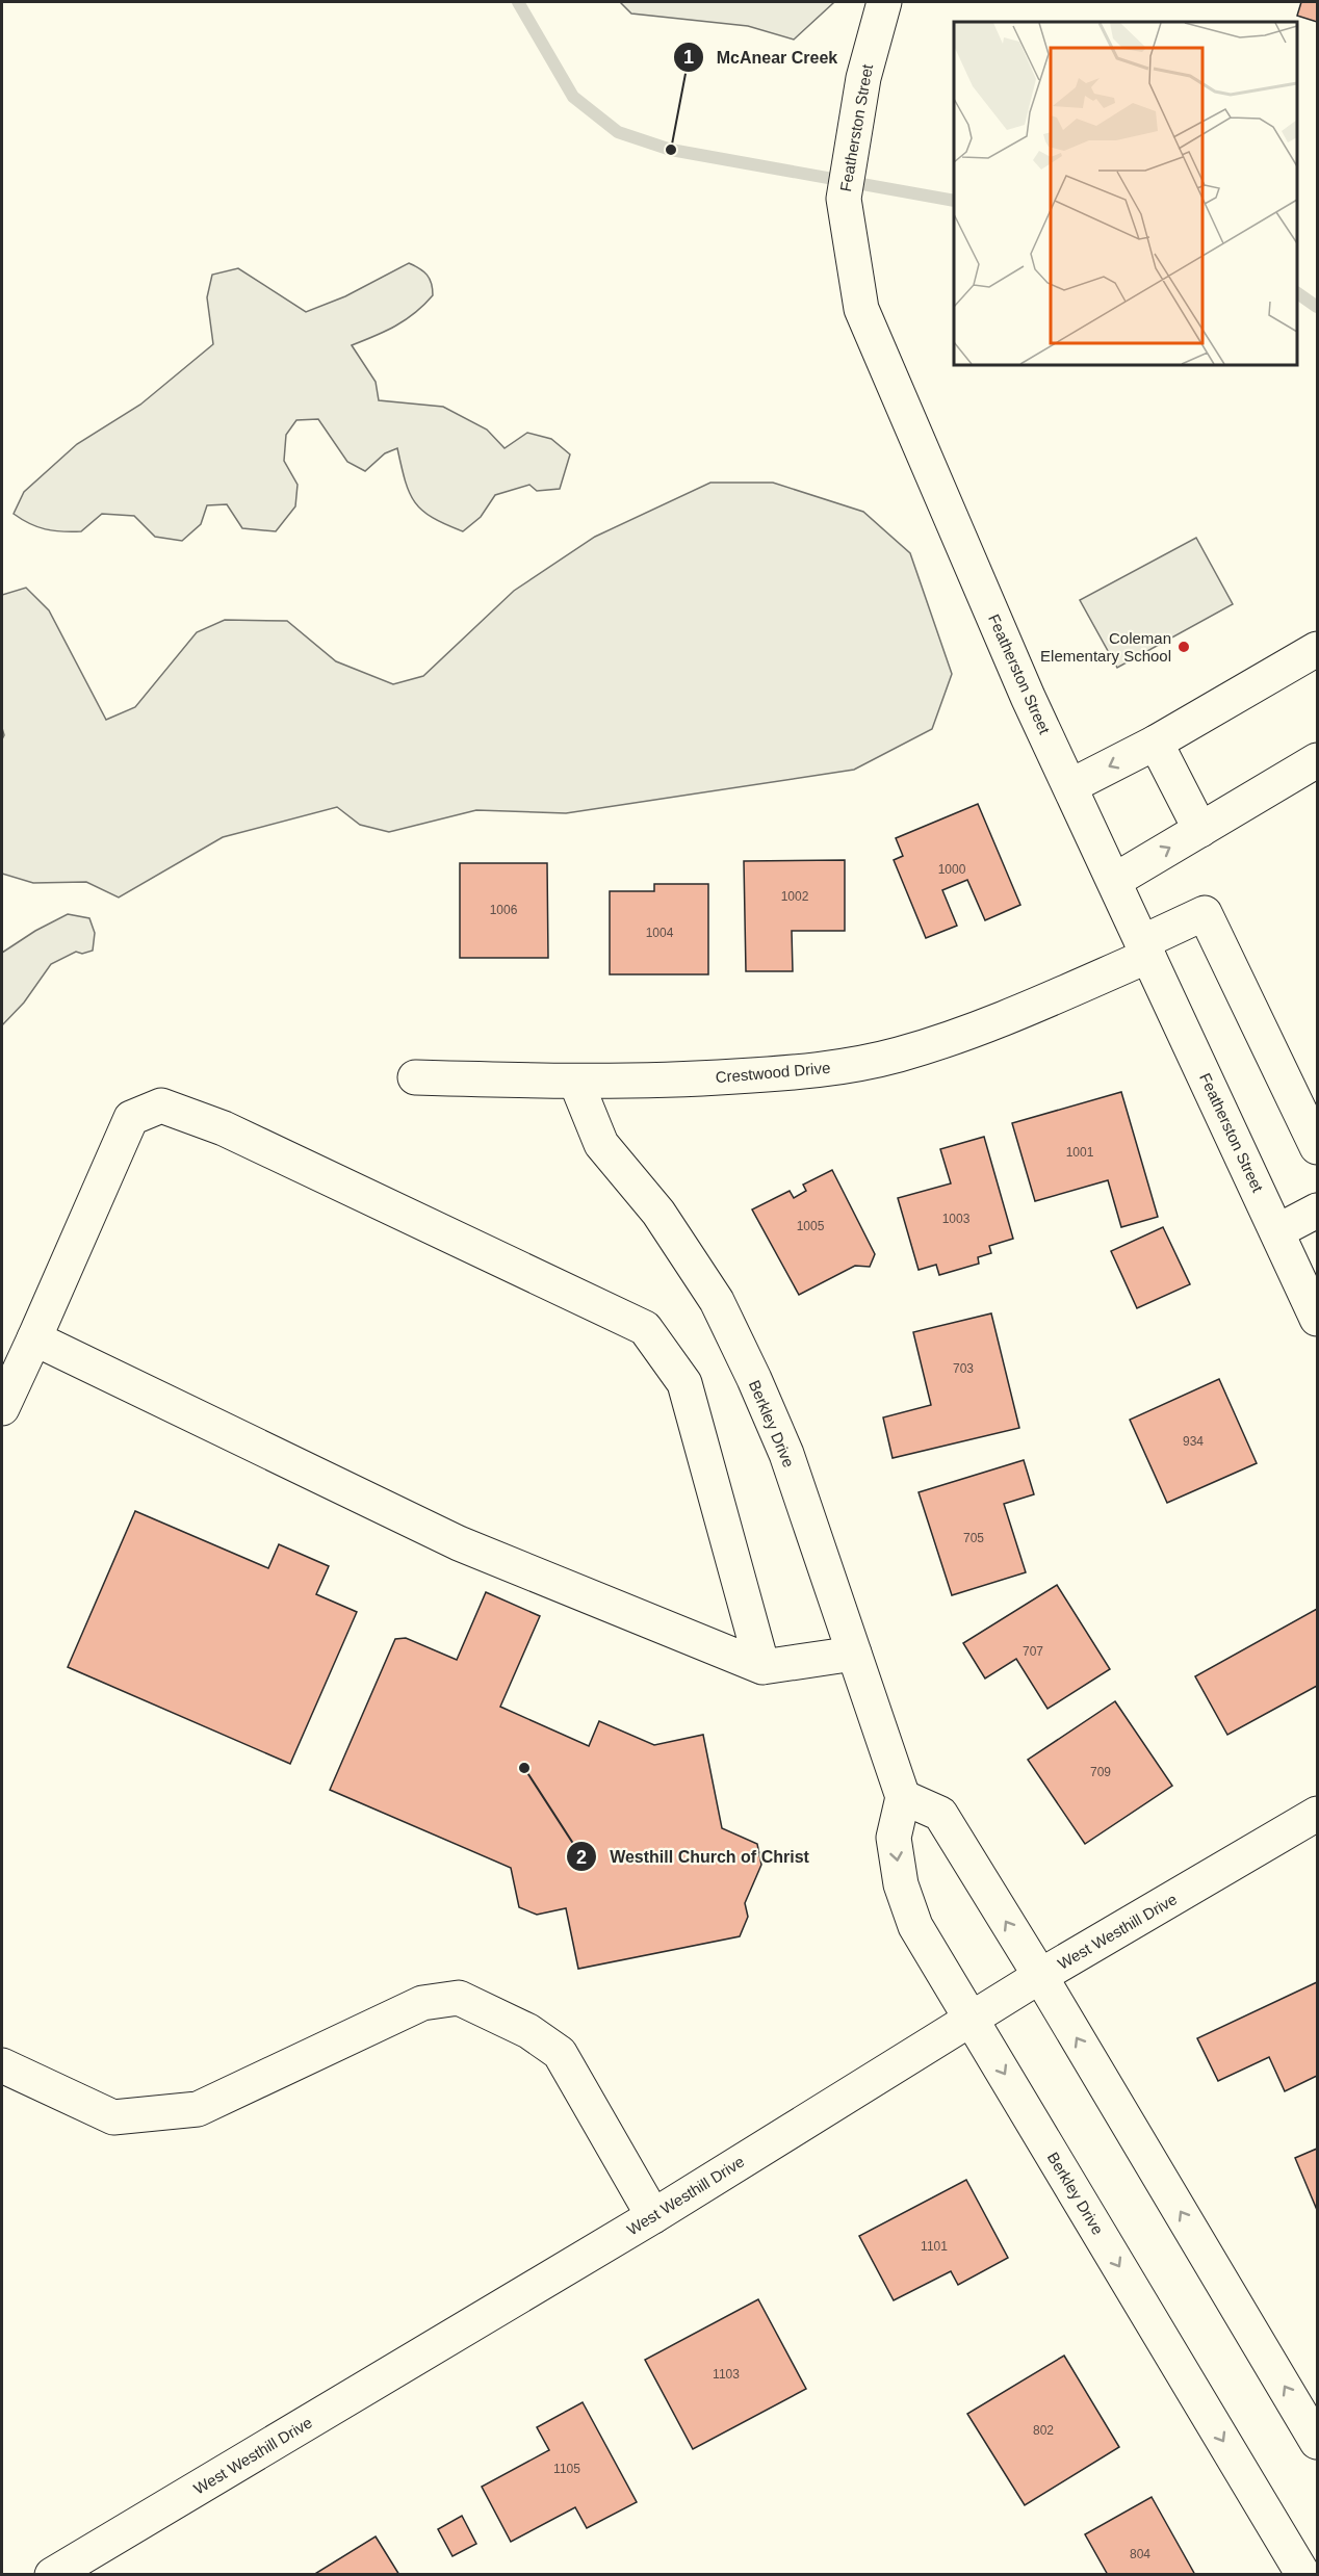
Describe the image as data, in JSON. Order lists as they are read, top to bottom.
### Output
{
  "streets": {
    "street": [
      "Featherston Street",
      "Crestwood Drive",
      "Berkley Drive",
      "West Westhill Drive"
    ]
  },
  "crossings": [
    ["Featherston Street", "Crestwood Drive"],
    ["Crestwood Drive", "Berkley Drive"],
    ["Berkley Drive", "West Westhill Drive"]
  ],
  "places": ["McAnear Creek", "Coleman Elementary School", "Westhill Church of Christ"],
  "house_numbers": [
    "1000",
    "1002",
    "1006",
    "1004",
    "1001",
    "1003",
    "1005",
    "703",
    "934",
    "705",
    "707",
    "709",
    "1101",
    "1103",
    "802",
    "1105",
    "804"
  ]
}
